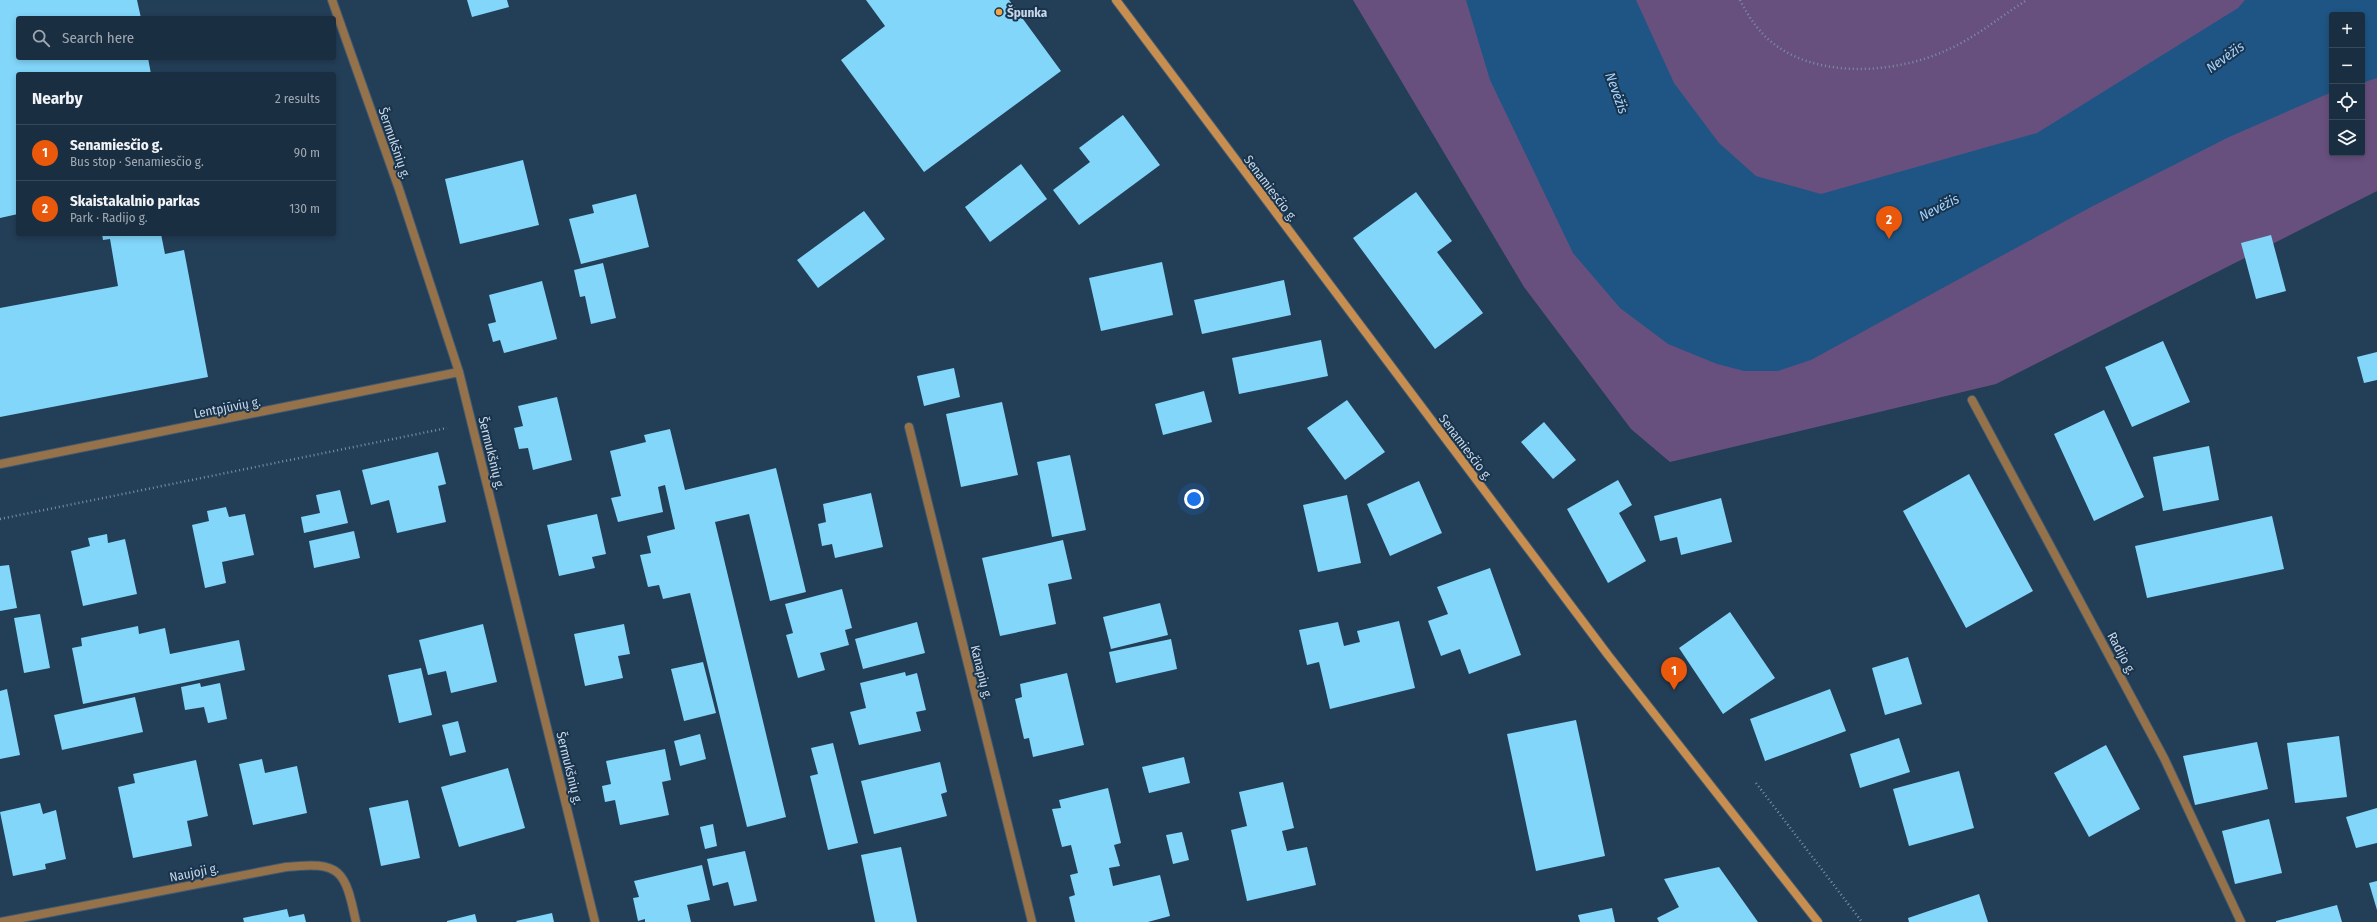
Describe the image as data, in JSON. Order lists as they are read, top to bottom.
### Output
{
  "streets": {
    "main road": ["Senamiesčio g."],
    "street": [
      "Šermukšnių g.",
      "Lentpjūvių g.",
      "Radijo g.",
      "Kanapių g.",
      "Naujoji g."
    ]
  },
  "crossings": [
    ["Šermukšnių g.", "Lentpjūvių g."]
  ],
  "water": ["Nevėžis"],
  "places": ["Špunka"],
  "page": {
    "map_buttons": ["+", "−"],
    "search": "Search here",
    "heading": ["Nearby", "2 results"],
    "list": [
      {
        "mark": "1",
        "name": "Senamiesčio g.",
        "note": "Bus stop · Senamiesčio g.",
        "value": "90 m"
      },
      {
        "mark": "2",
        "name": "Skaistakalnio parkas",
        "note": "Park · Radijo g.",
        "value": "130 m"
      }
    ],
    "pins": ["2", "1"]
  }
}
